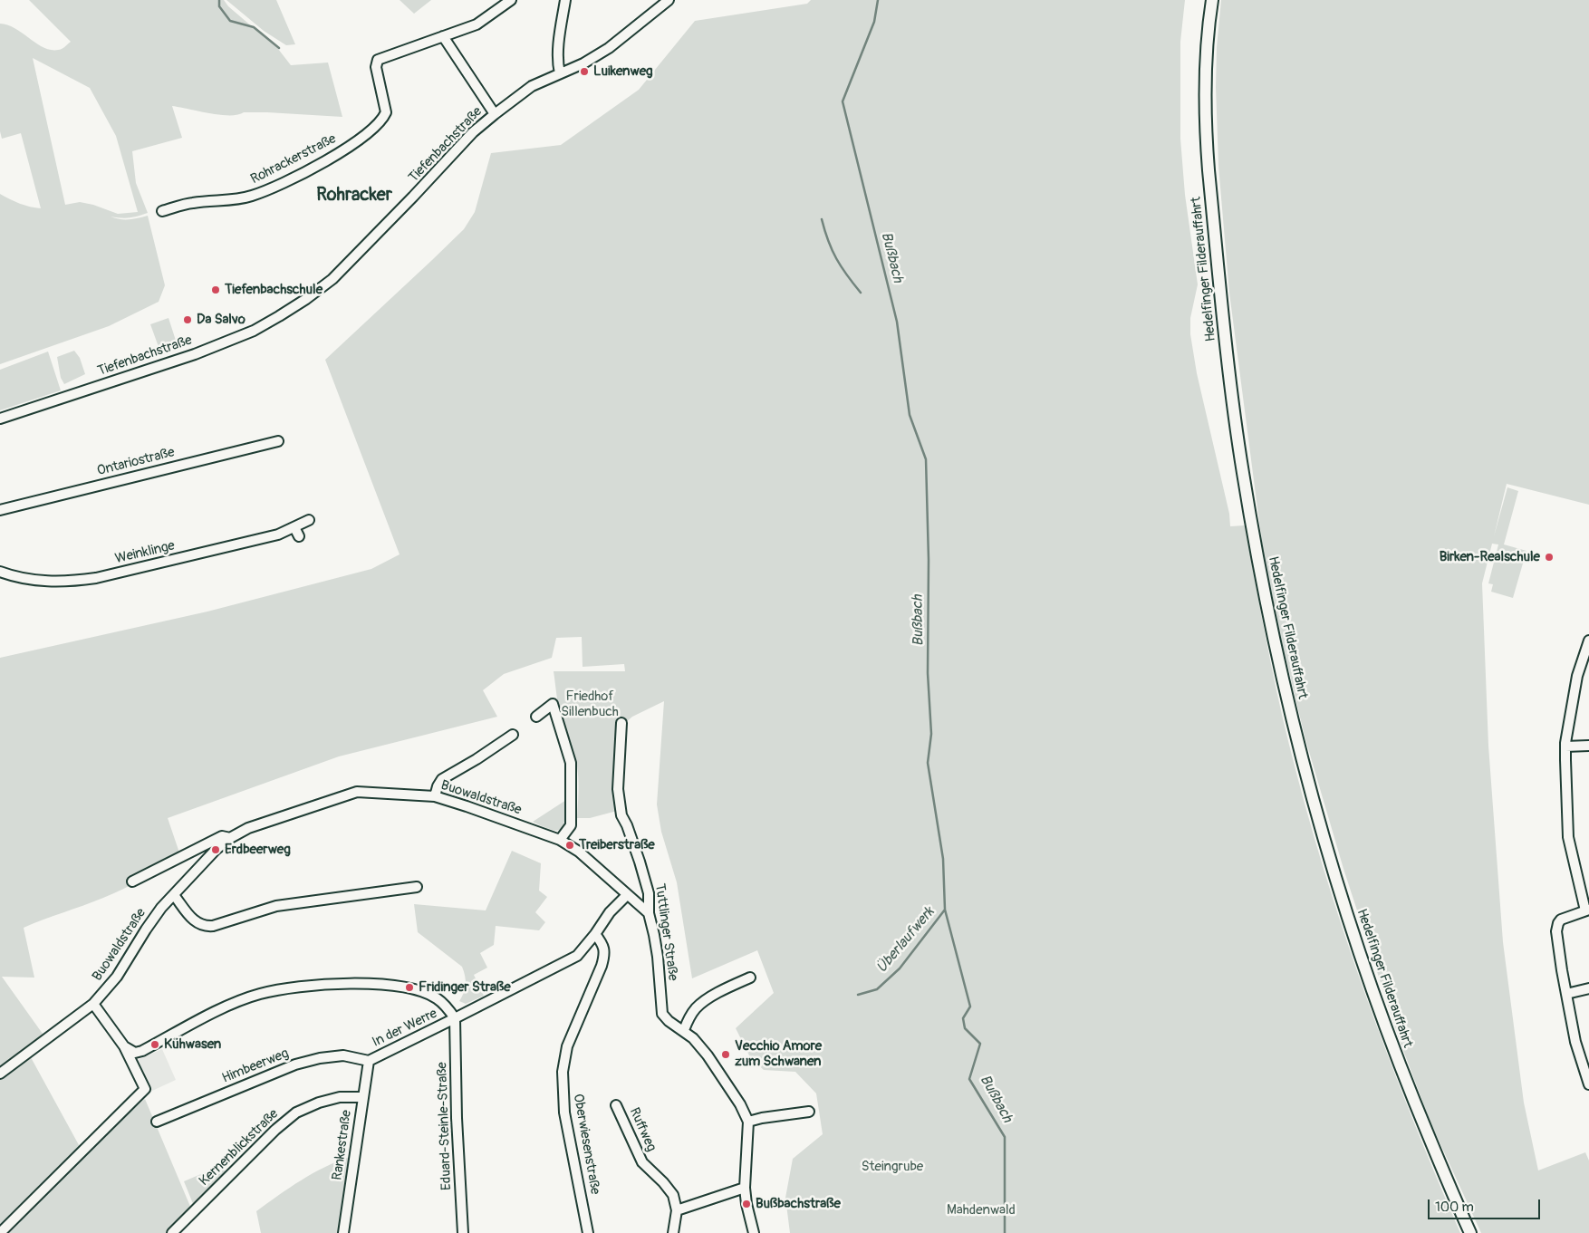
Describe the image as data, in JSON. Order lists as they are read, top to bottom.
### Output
{
  "streets": {
    "main road": ["Hedelfinger Filderauffahrt"],
    "street": [
      "Tiefenbachstraße",
      "Rohrackerstraße",
      "Ontariostraße",
      "Weinklinge",
      "Buowaldstraße",
      "Tuttlinger Straße",
      "In der Werre",
      "Himbeerweg",
      "Eduard-Steinle-Straße",
      "Ruffweg",
      "Oberwiesenstraße",
      "Rankestraße",
      "Kernenblickstraße"
    ]
  },
  "crossings": [
    ["Buowaldstraße", "Tuttlinger Straße"],
    ["Buowaldstraße", "In der Werre"],
    ["In der Werre", "Himbeerweg"],
    ["In der Werre", "Eduard-Steinle-Straße"],
    ["In der Werre", "Oberwiesenstraße"],
    ["In der Werre", "Rankestraße"],
    ["Himbeerweg", "Rankestraße"],
    ["Rankestraße", "Kernenblickstraße"]
  ],
  "districts": ["Rohracker"],
  "water": ["Bußbach", "Überlaufwerk"],
  "parks": ["Friedhof Sillenbuch", "Steingrube", "Mahdenwald"],
  "places": [
    "Luikenweg",
    "Tiefenbachschule",
    "Da Salvo",
    "Birken-Realschule",
    "Treiberstraße",
    "Erdbeerweg",
    "Fridinger Straße",
    "Kühwasen",
    "Vecchio Amore zum Schwanen",
    "Bußbachstraße"
  ],
  "scale_bar": "100 m"
}
